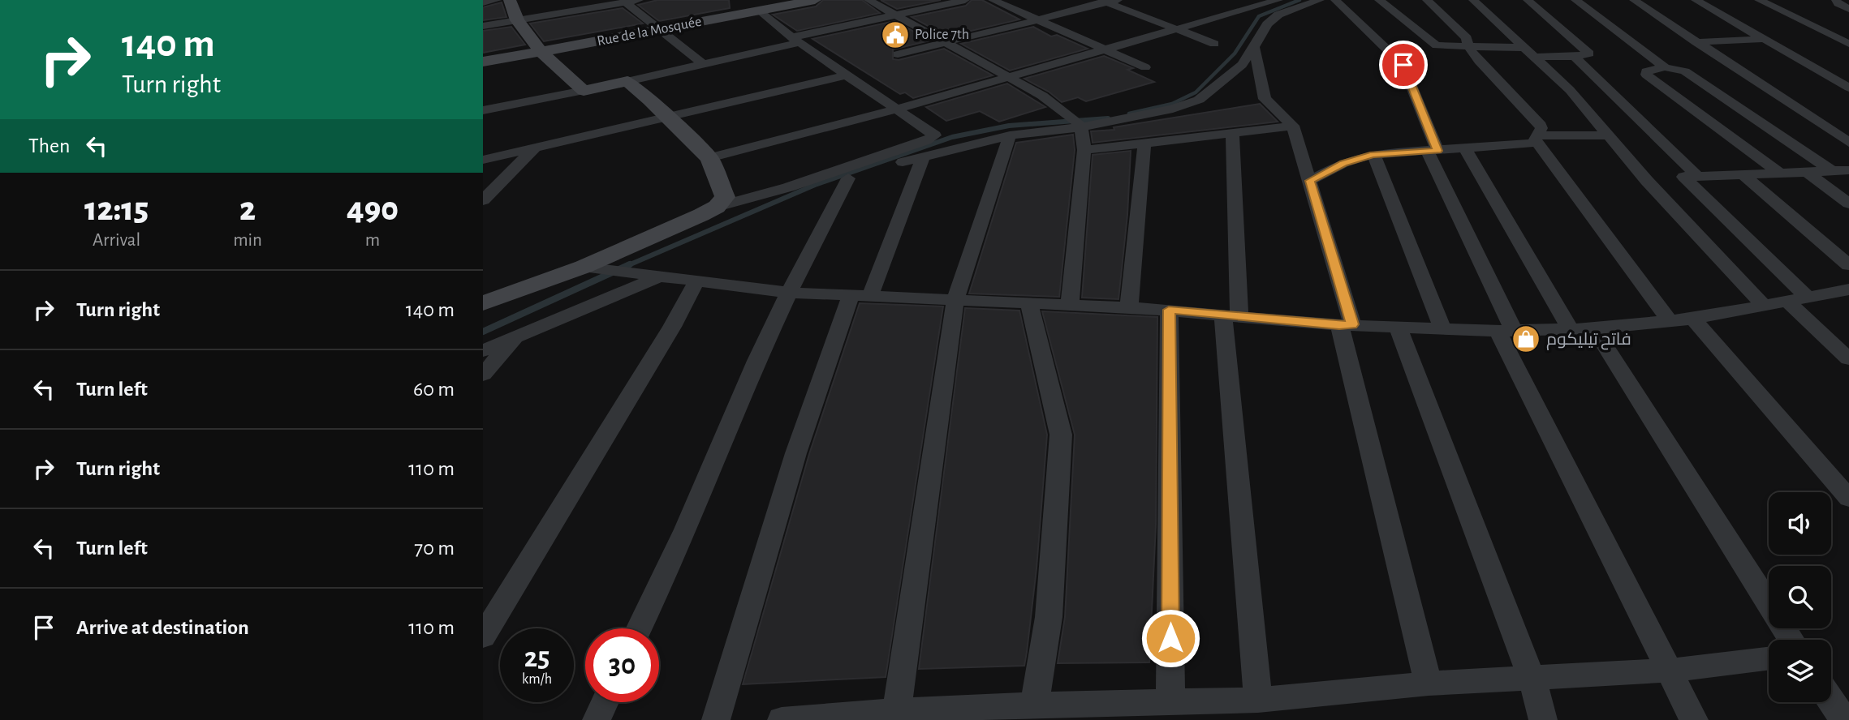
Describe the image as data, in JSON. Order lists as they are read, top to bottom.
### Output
{
  "streets": {
    "street": ["Rue de la Mosquée"]
  },
  "places": {
    "public building": ["Police 7th"],
    "shop": ["فاتح تيليكوم"]
  },
  "page": {
    "turn": ["140 m", "Turn right"],
    "then": "Then",
    "eta": [
      "12:15",
      "Arrival",
      "2",
      "min",
      "490",
      "m"
    ],
    "list": [
      {
        "name": "Turn right",
        "value": "140 m"
      },
      {
        "name": "Turn left",
        "value": "60 m"
      },
      {
        "name": "Turn right",
        "value": "110 m"
      },
      {
        "name": "Turn left",
        "value": "70 m"
      },
      {
        "name": "Arrive at destination",
        "value": "110 m"
      }
    ],
    "speed": "25 km/h",
    "limit": "30"
  }
}
